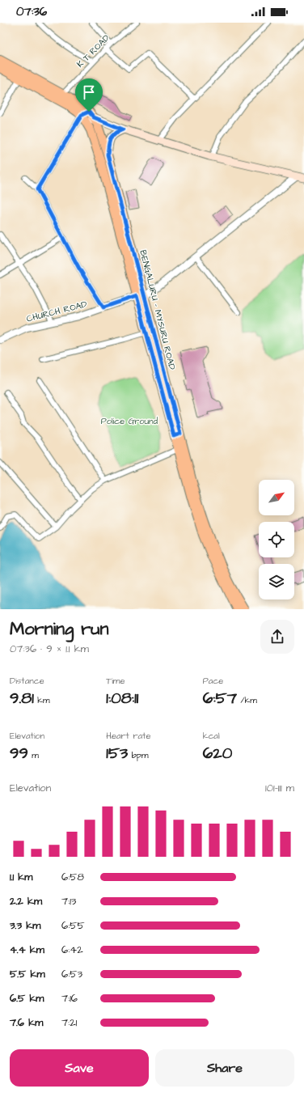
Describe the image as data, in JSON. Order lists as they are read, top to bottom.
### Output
{
  "streets": {
    "main road": ["BENGALURU - MYSURU ROAD"],
    "street": ["K T ROAD", "CHURCH ROAD"]
  },
  "crossings": [
    ["BENGALURU - MYSURU ROAD", "CHURCH ROAD"]
  ],
  "parks": ["Police Ground"],
  "north": "top right",
  "page": {
    "status": "07:36",
    "heading": ["Morning run", "07:36 · 9 × 1.1 km"],
    "stats": [
      ["Distance", "9.81 km"],
      ["Time", "1:08:11"],
      ["Pace", "6:57 /km"],
      ["Elevation", "99 m"],
      ["Heart rate", "153 bpm"],
      ["kcal", "620"]
    ],
    "chart": ["Elevation", "101–111 m"],
    "list": [
      {
        "name": "1.1 km",
        "note": "6:58"
      },
      {
        "name": "2.2 km",
        "note": "7:13"
      },
      {
        "name": "3.3 km",
        "note": "6:55"
      },
      {
        "name": "4.4 km",
        "note": "6:42"
      },
      {
        "name": "5.5 km",
        "note": "6:53"
      },
      {
        "name": "6.5 km",
        "note": "7:16"
      },
      {
        "name": "7.6 km",
        "note": "7:21"
      }
    ],
    "buttons": ["Save", "Share"]
  }
}
